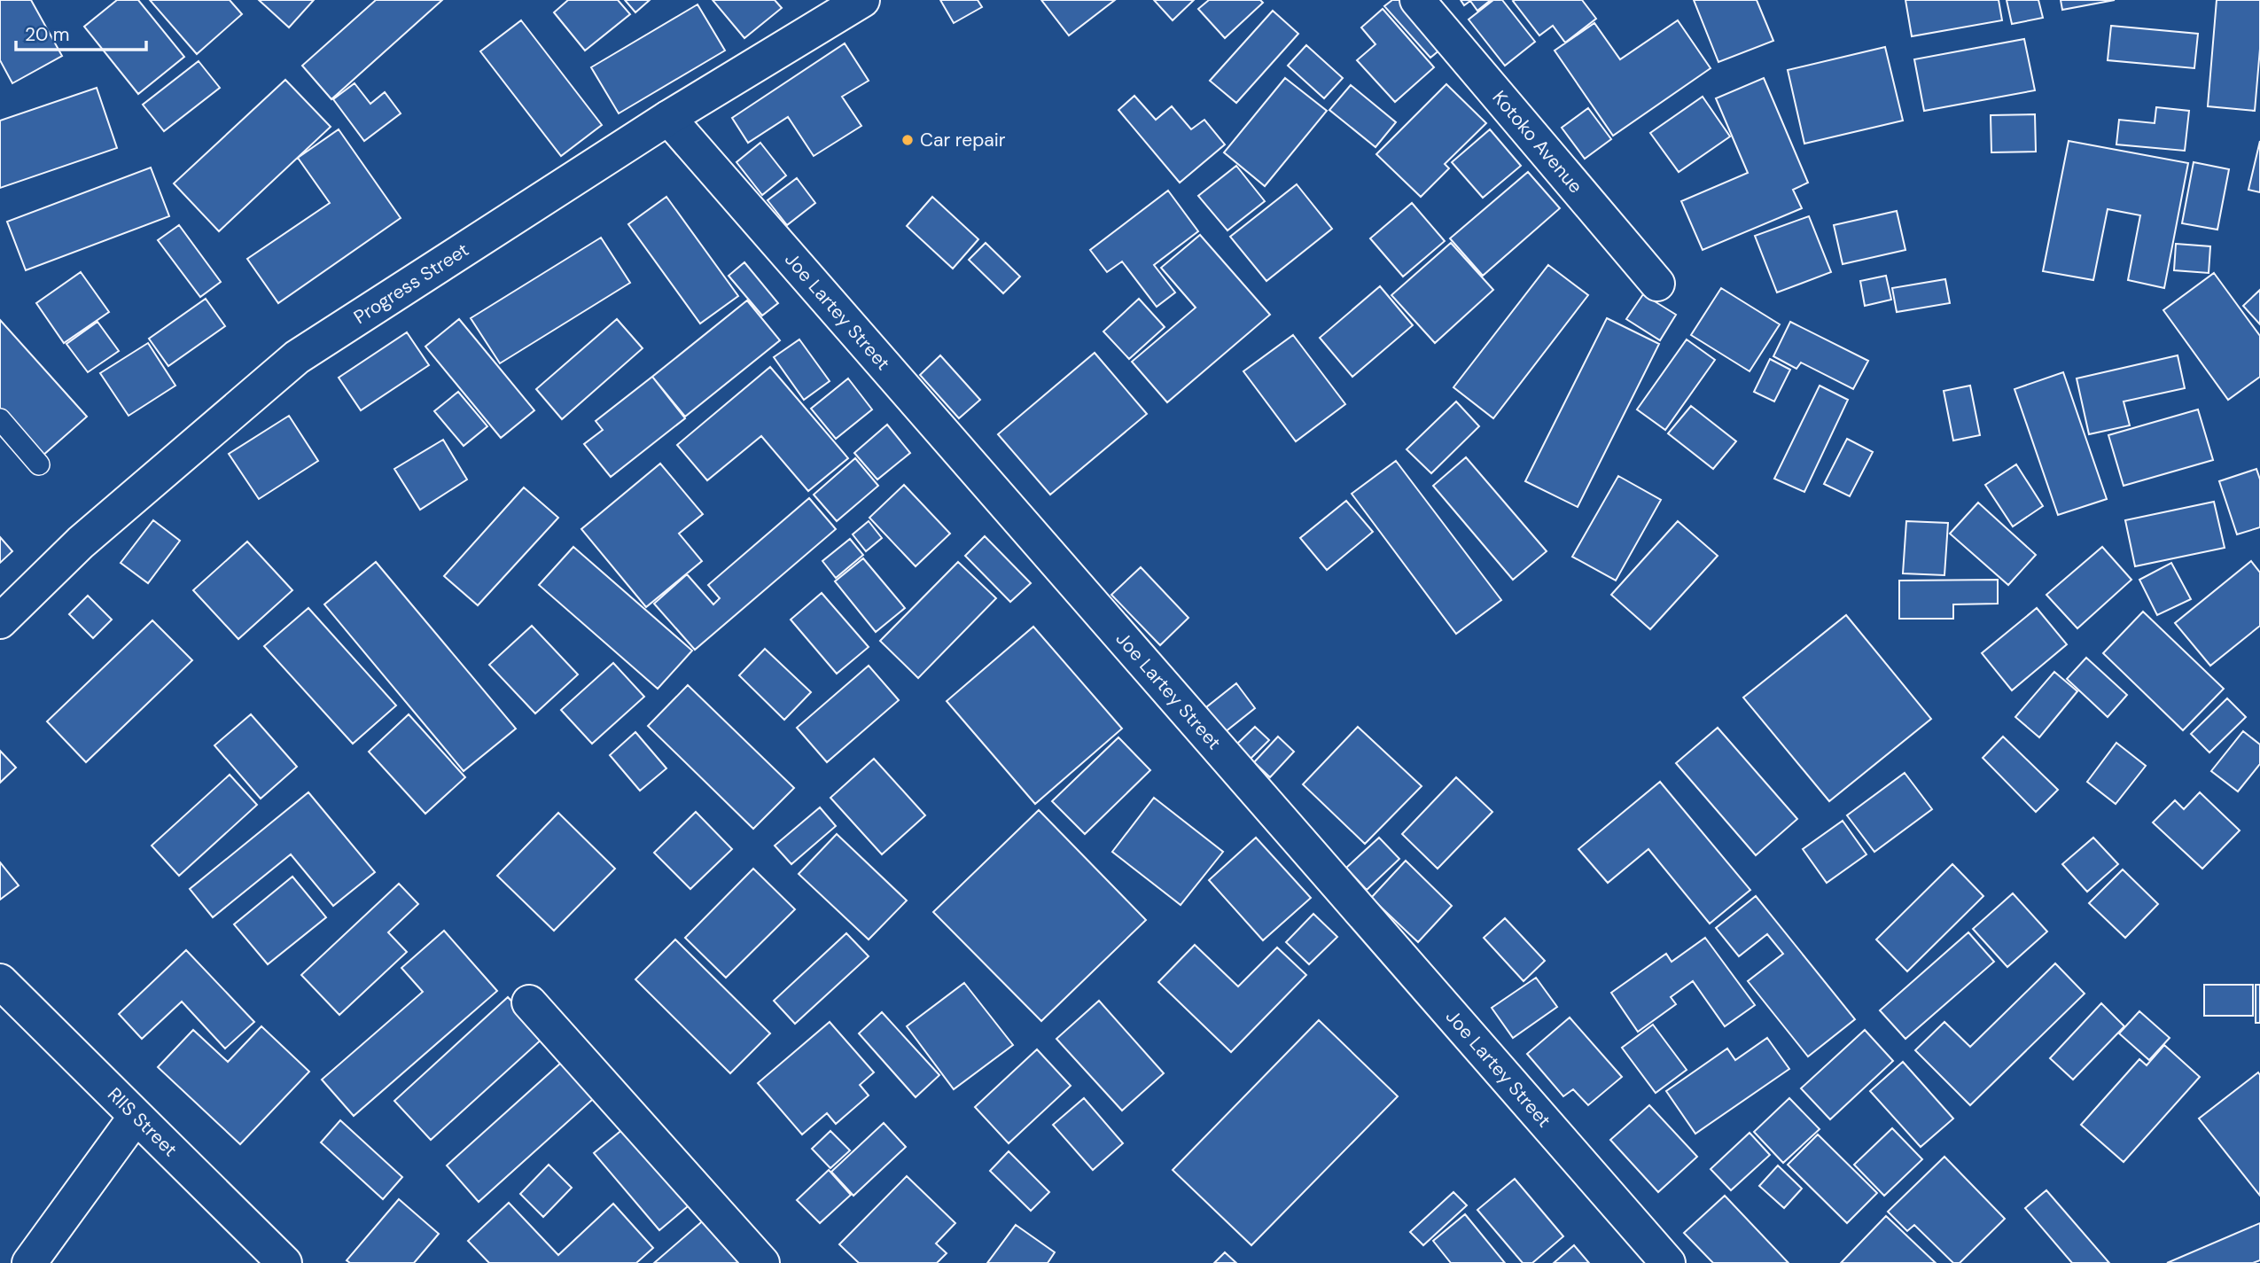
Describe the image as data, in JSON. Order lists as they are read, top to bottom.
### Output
{
  "streets": {
    "street": [
      "Kotoko Avenue",
      "Progress Street",
      "Joe Lartey Street",
      "RIIS Street"
    ]
  },
  "crossings": [
    ["Progress Street", "Joe Lartey Street"]
  ],
  "places": ["Car repair"],
  "scale_bar": "20 m"
}
